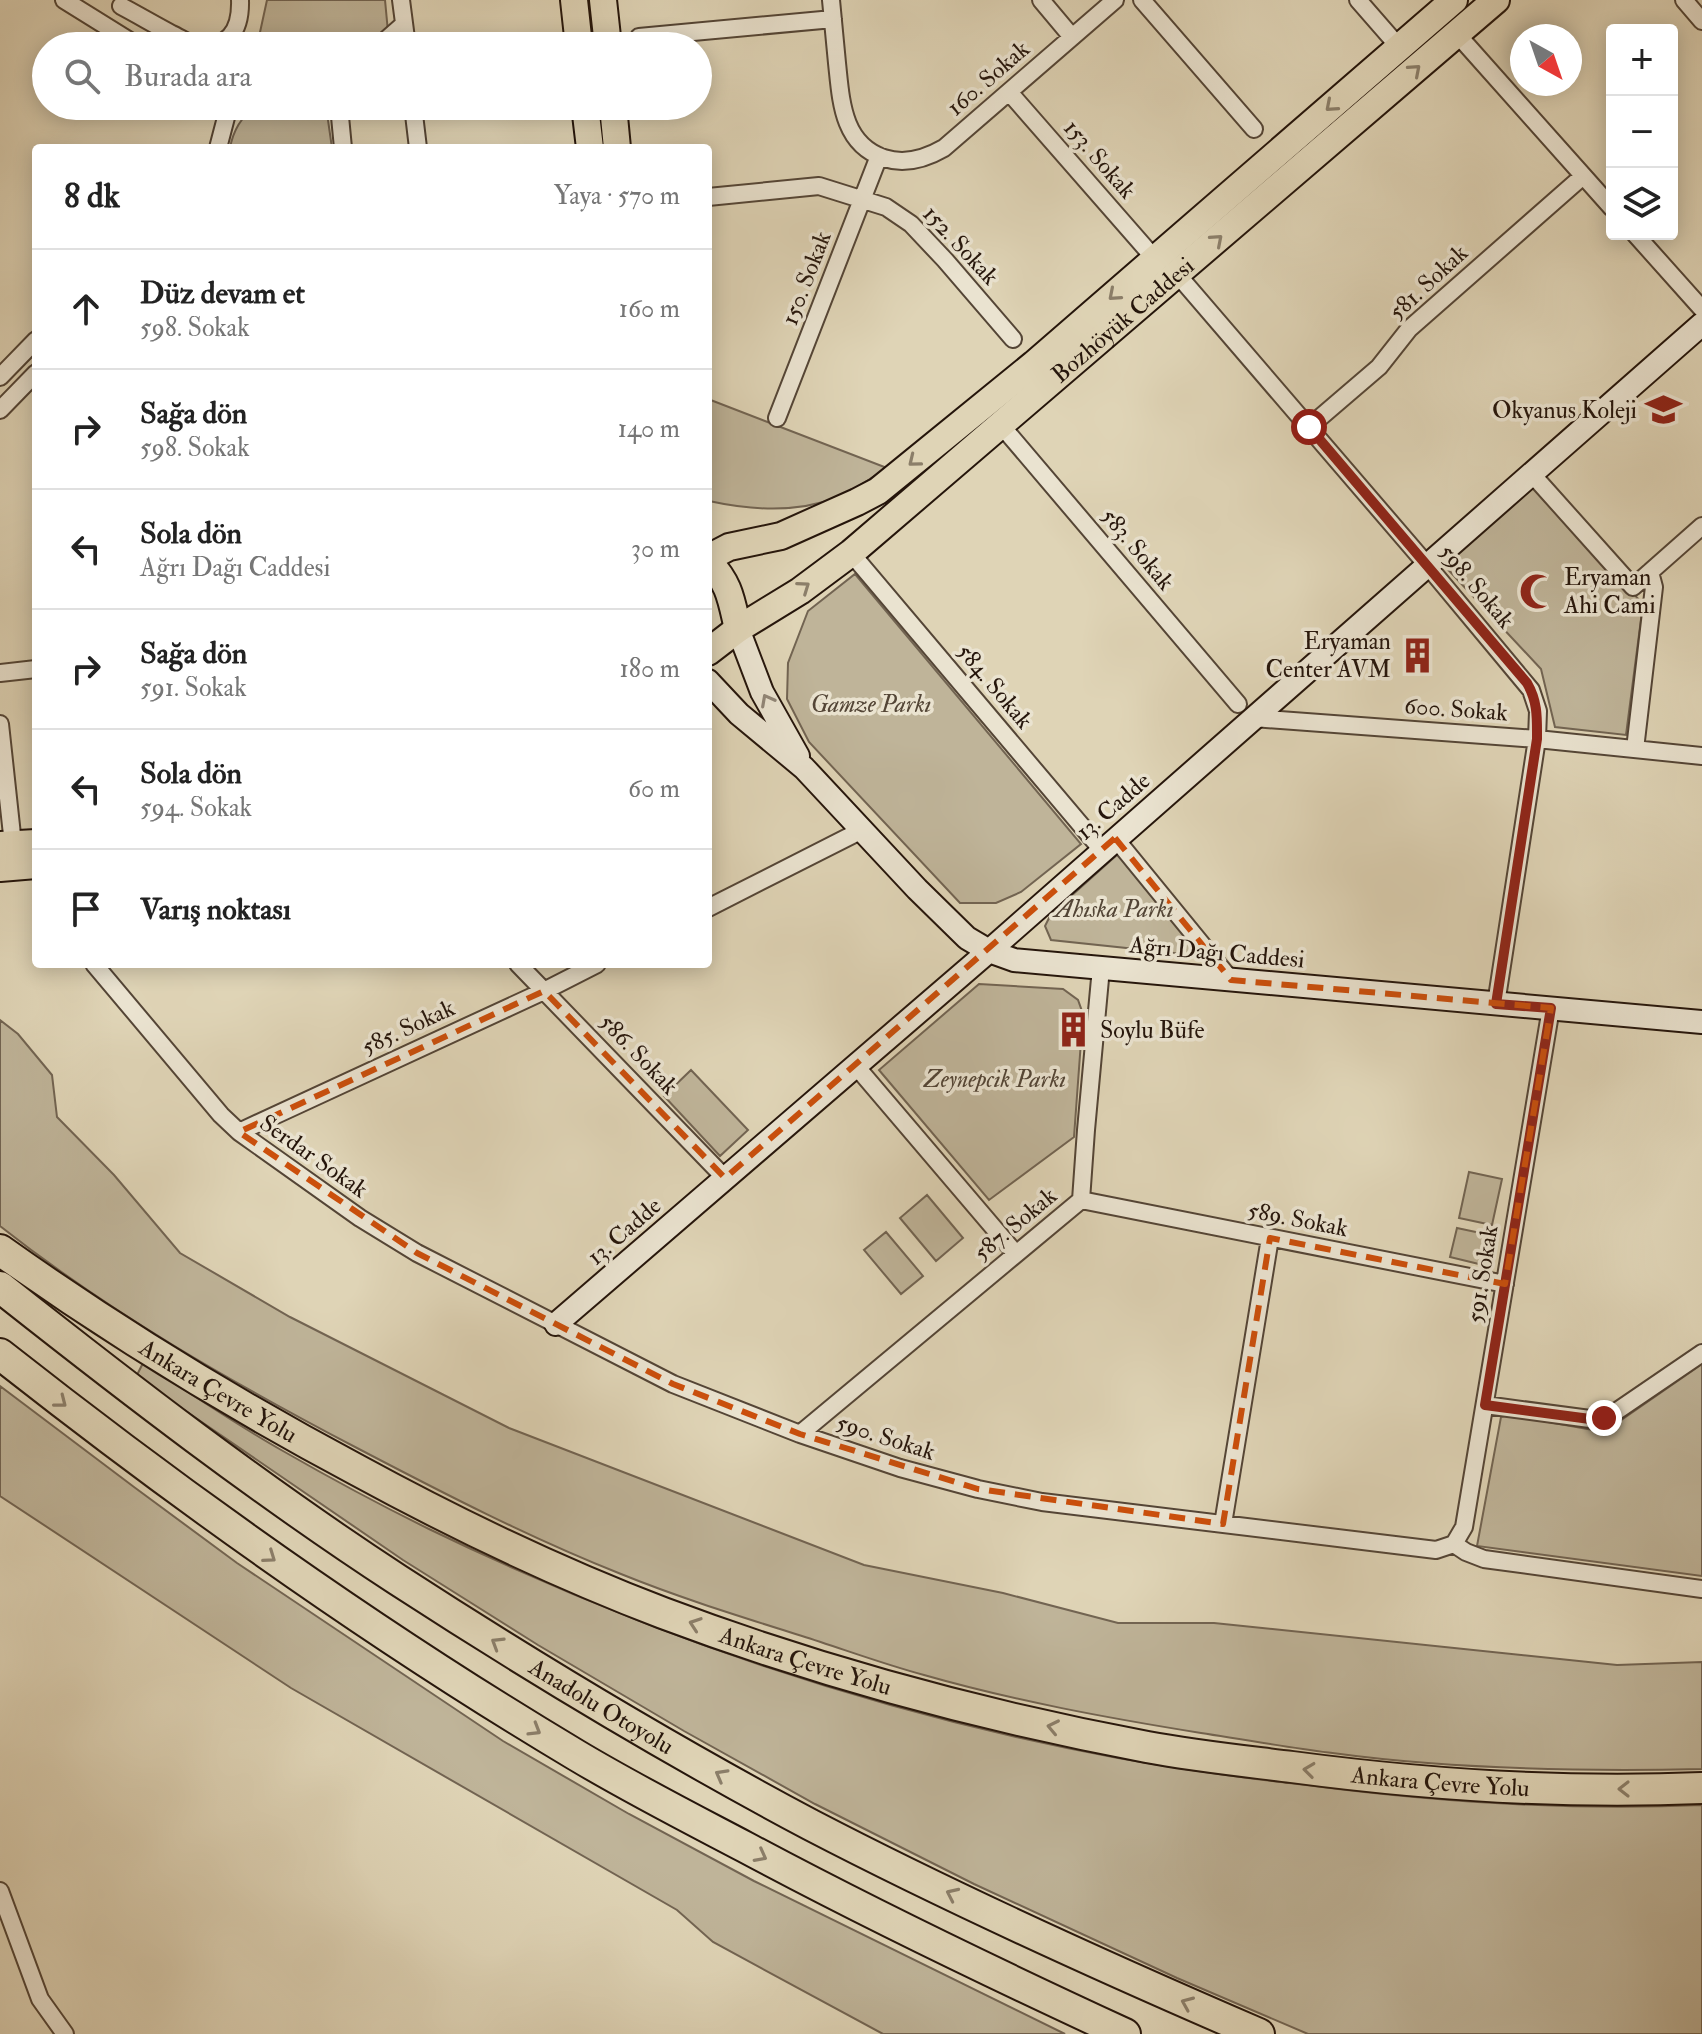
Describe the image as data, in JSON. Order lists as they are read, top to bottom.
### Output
{
  "streets": {
    "highway": ["Ankara Çevre Yolu", "Anadolu Otoyolu"],
    "main road": ["Bozhöyük Caddesi"],
    "street": [
      "160. Sokak",
      "153. Sokak",
      "152. Sokak",
      "150. Sokak",
      "581. Sokak",
      "583. Sokak",
      "598. Sokak",
      "584. Sokak",
      "600. Sokak",
      "13. Cadde",
      "Ağrı Dağı Caddesi",
      "585. Sokak",
      "586. Sokak",
      "Serdar Sokak",
      "589. Sokak",
      "587. Sokak",
      "591. Sokak",
      "590. Sokak"
    ]
  },
  "crossings": [
    ["160. Sokak", "153. Sokak"],
    ["160. Sokak", "150. Sokak"],
    ["153. Sokak", "Bozhöyük Caddesi"],
    ["152. Sokak", "150. Sokak"],
    ["581. Sokak", "598. Sokak"],
    ["Bozhöyük Caddesi", "583. Sokak"],
    ["Bozhöyük Caddesi", "598. Sokak"],
    ["Bozhöyük Caddesi", "584. Sokak"],
    ["Bozhöyük Caddesi", "Ağrı Dağı Caddesi"],
    ["583. Sokak", "600. Sokak"],
    ["583. Sokak", "13. Cadde"],
    ["598. Sokak", "600. Sokak"],
    ["598. Sokak", "13. Cadde"],
    ["598. Sokak", "Ağrı Dağı Caddesi"],
    ["584. Sokak", "13. Cadde"],
    ["584. Sokak", "Ağrı Dağı Caddesi"],
    ["600. Sokak", "13. Cadde"],
    ["13. Cadde", "Ağrı Dağı Caddesi"],
    ["13. Cadde", "586. Sokak"],
    ["13. Cadde", "Serdar Sokak"],
    ["13. Cadde", "590. Sokak"],
    ["Ağrı Dağı Caddesi", "587. Sokak"],
    ["Ağrı Dağı Caddesi", "591. Sokak"],
    ["585. Sokak", "586. Sokak"],
    ["585. Sokak", "Serdar Sokak"],
    ["Serdar Sokak", "590. Sokak"],
    ["589. Sokak", "587. Sokak"],
    ["589. Sokak", "591. Sokak"],
    ["587. Sokak", "590. Sokak"],
    ["591. Sokak", "590. Sokak"]
  ],
  "parks": ["Gamze Parkı", "Ahıska Parkı", "Zeynepcik Parkı"],
  "places": {
    "school or university": ["Okyanus Koleji"],
    "mosque": ["Eryaman Ahi Cami"],
    "building": ["Eryaman Center AVM", "Soylu Büfe"]
  },
  "north": "bottom right",
  "page": {
    "map_buttons": ["+", "−"],
    "search": "Burada ara",
    "heading": ["8 dk", "Yaya · 570 m"],
    "list": [
      ["Düz devam et", "598. Sokak", "160 m"],
      ["Sağa dön", "598. Sokak", "140 m"],
      ["Sola dön", "Ağrı Dağı Caddesi", "30 m"],
      ["Sağa dön", "591. Sokak", "180 m"],
      ["Sola dön", "594. Sokak", "60 m"],
      "Varış noktası"
    ]
  }
}
